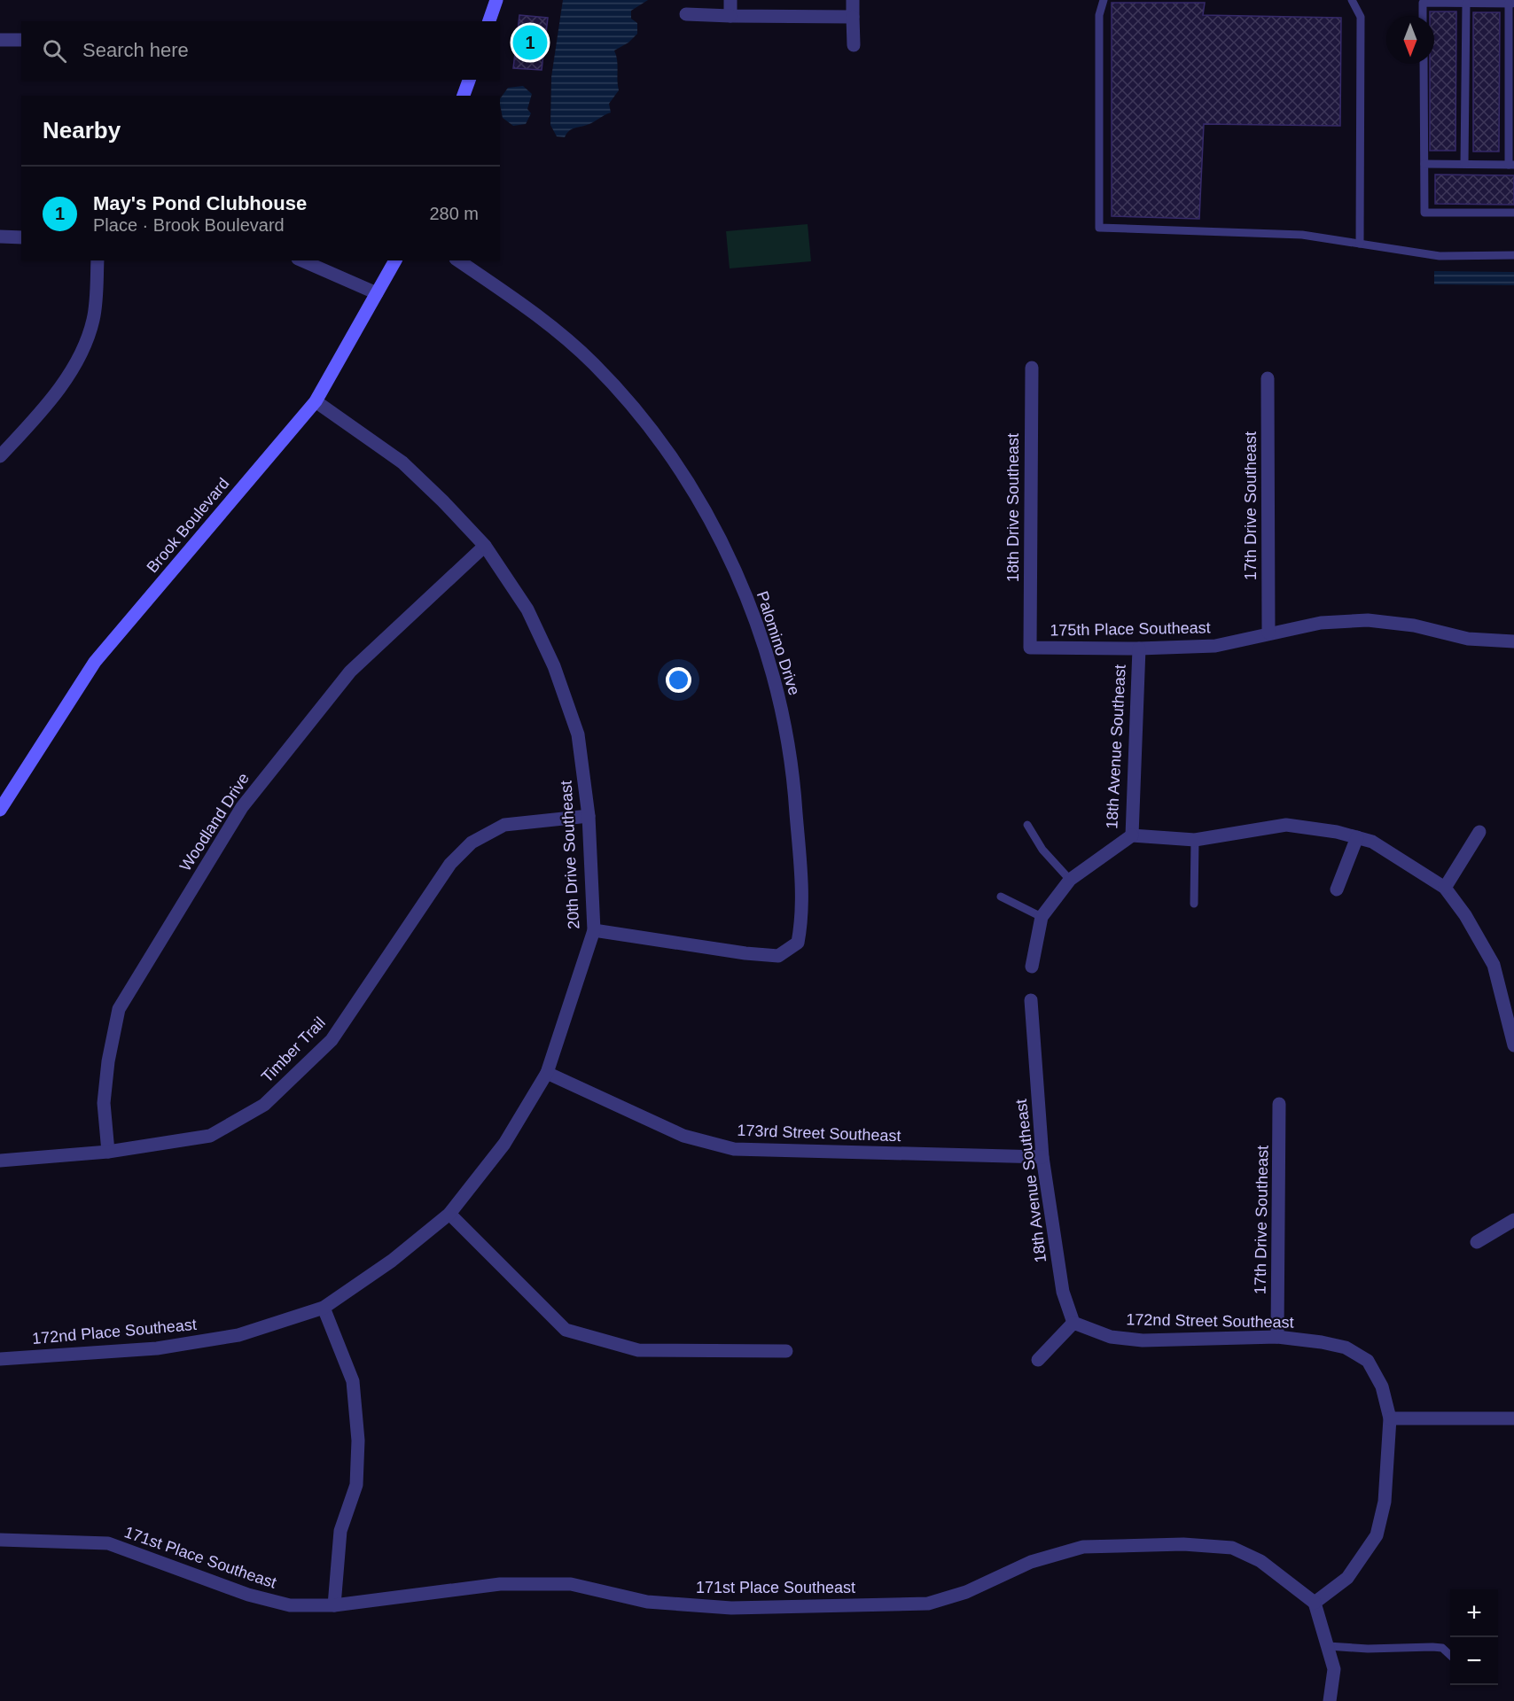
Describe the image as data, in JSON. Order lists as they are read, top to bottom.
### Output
{
  "streets": {
    "street": [
      "17th Drive Southeast",
      "18th Drive Southeast",
      "Brook Boulevard",
      "175th Place Southeast",
      "Palomino Drive",
      "18th Avenue Southeast",
      "Woodland Drive",
      "20th Drive Southeast",
      "Timber Trail",
      "173rd Street Southeast",
      "172nd Street Southeast",
      "172nd Place Southeast",
      "171st Place Southeast"
    ]
  },
  "crossings": [
    ["17th Drive Southeast", "175th Place Southeast"],
    ["17th Drive Southeast", "172nd Street Southeast"],
    ["18th Drive Southeast", "175th Place Southeast"],
    ["Brook Boulevard", "20th Drive Southeast"],
    ["175th Place Southeast", "18th Avenue Southeast"],
    ["Palomino Drive", "20th Drive Southeast"],
    ["18th Avenue Southeast", "173rd Street Southeast"],
    ["18th Avenue Southeast", "172nd Street Southeast"],
    ["Woodland Drive", "20th Drive Southeast"],
    ["Woodland Drive", "Timber Trail"],
    ["20th Drive Southeast", "Timber Trail"],
    ["20th Drive Southeast", "173rd Street Southeast"],
    ["20th Drive Southeast", "172nd Place Southeast"],
    ["172nd Street Southeast", "171st Place Southeast"]
  ],
  "north": "bottom",
  "page": {
    "search": "Search here",
    "pins": "1",
    "heading": "Nearby",
    "list": [
      {
        "mark": "1",
        "name": "May's Pond Clubhouse",
        "note": "Place · Brook Boulevard",
        "value": "280 m"
      }
    ],
    "map_buttons": ["+", "−"]
  }
}
